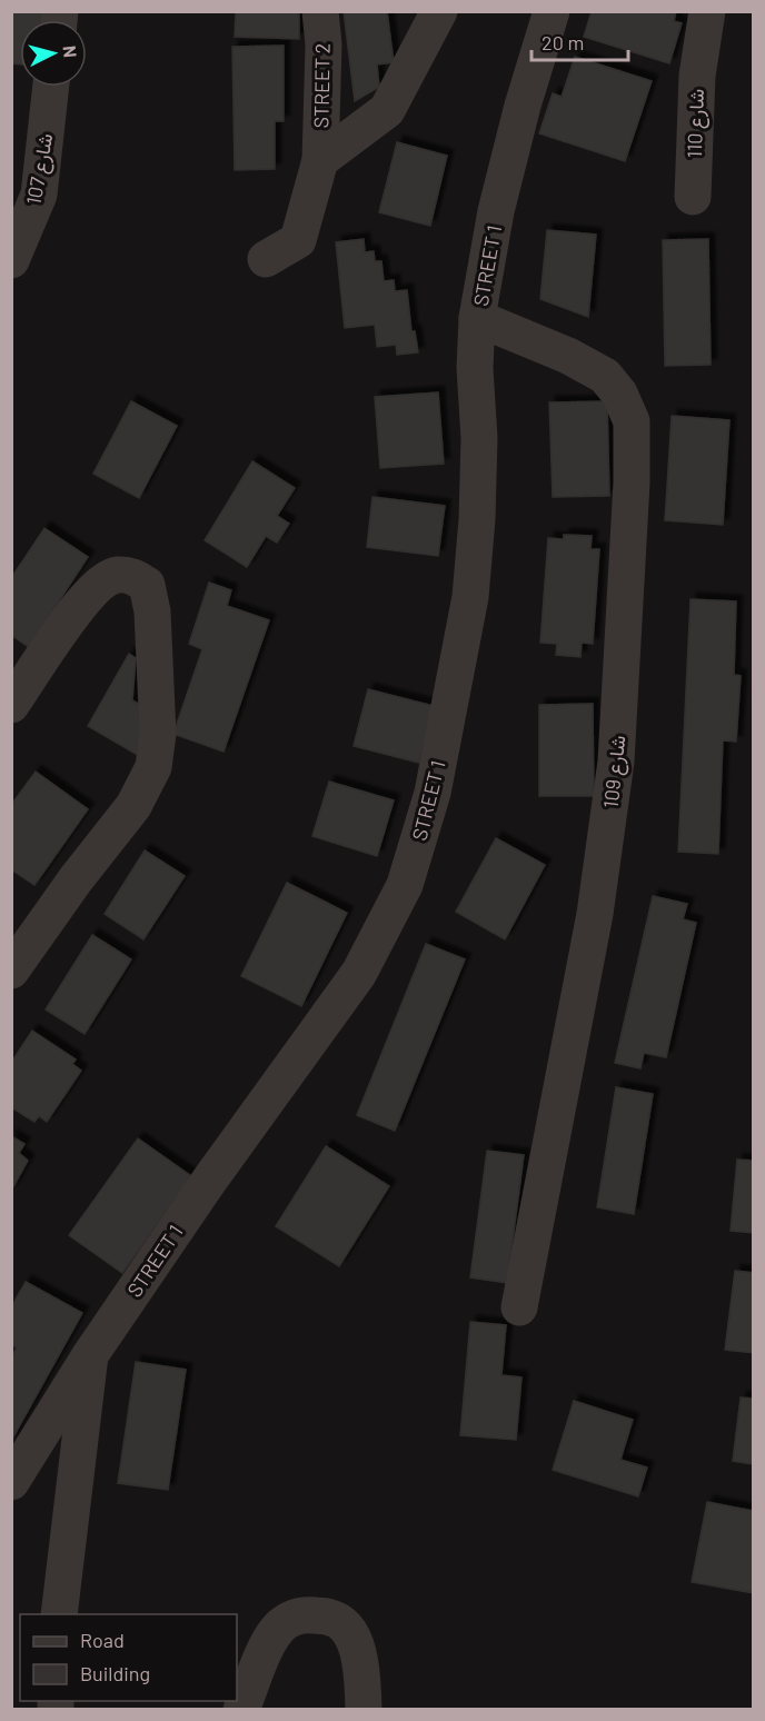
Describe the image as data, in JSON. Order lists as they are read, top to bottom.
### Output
{
  "streets": {
    "street": [
      "STREET 2",
      "شارع 110",
      "شارع 107",
      "STREET 1",
      "شارع 109"
    ]
  },
  "crossings": [
    ["STREET 1", "شارع 109"]
  ],
  "legend": ["Road", "Building"],
  "scale_bar": "20 m",
  "north": "right"
}
